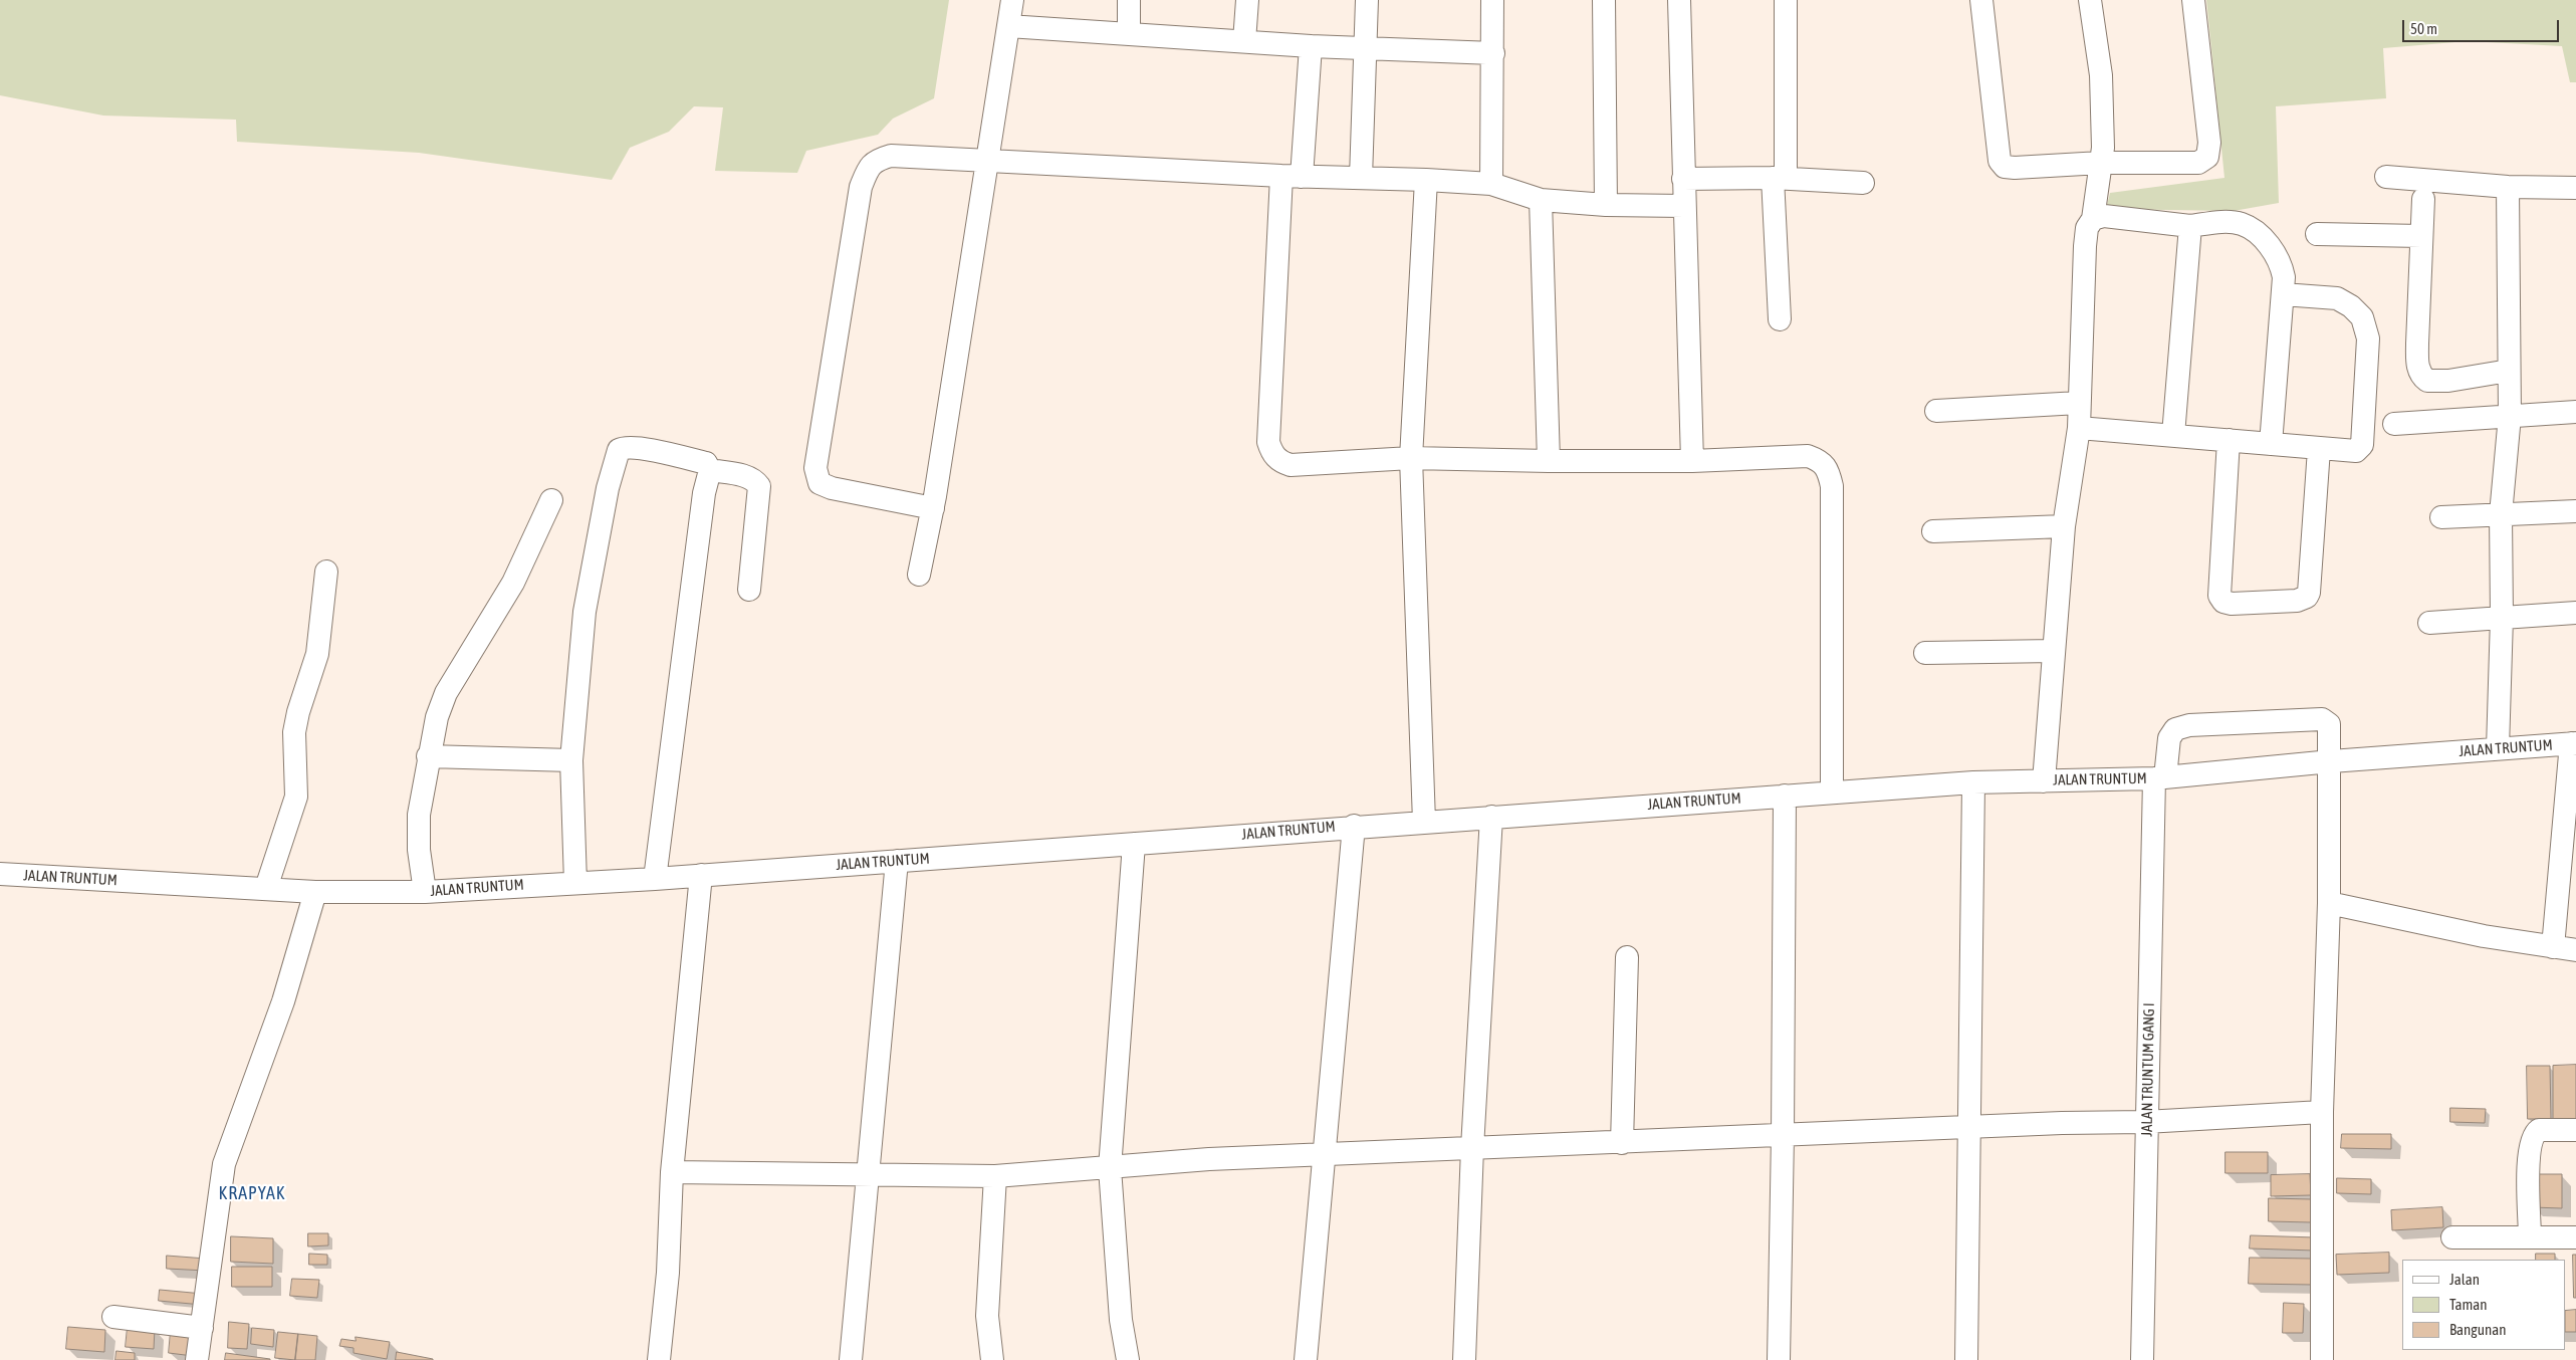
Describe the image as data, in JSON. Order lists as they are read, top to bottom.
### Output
{
  "streets": {
    "street": ["JALAN TRUNTUM", "JALAN TRUNTUM GANG I"]
  },
  "crossings": [
    ["JALAN TRUNTUM", "JALAN TRUNTUM GANG I"]
  ],
  "districts": ["KRAPYAK"],
  "legend": ["Jalan", "Taman", "Bangunan"],
  "scale_bar": "50 m"
}
